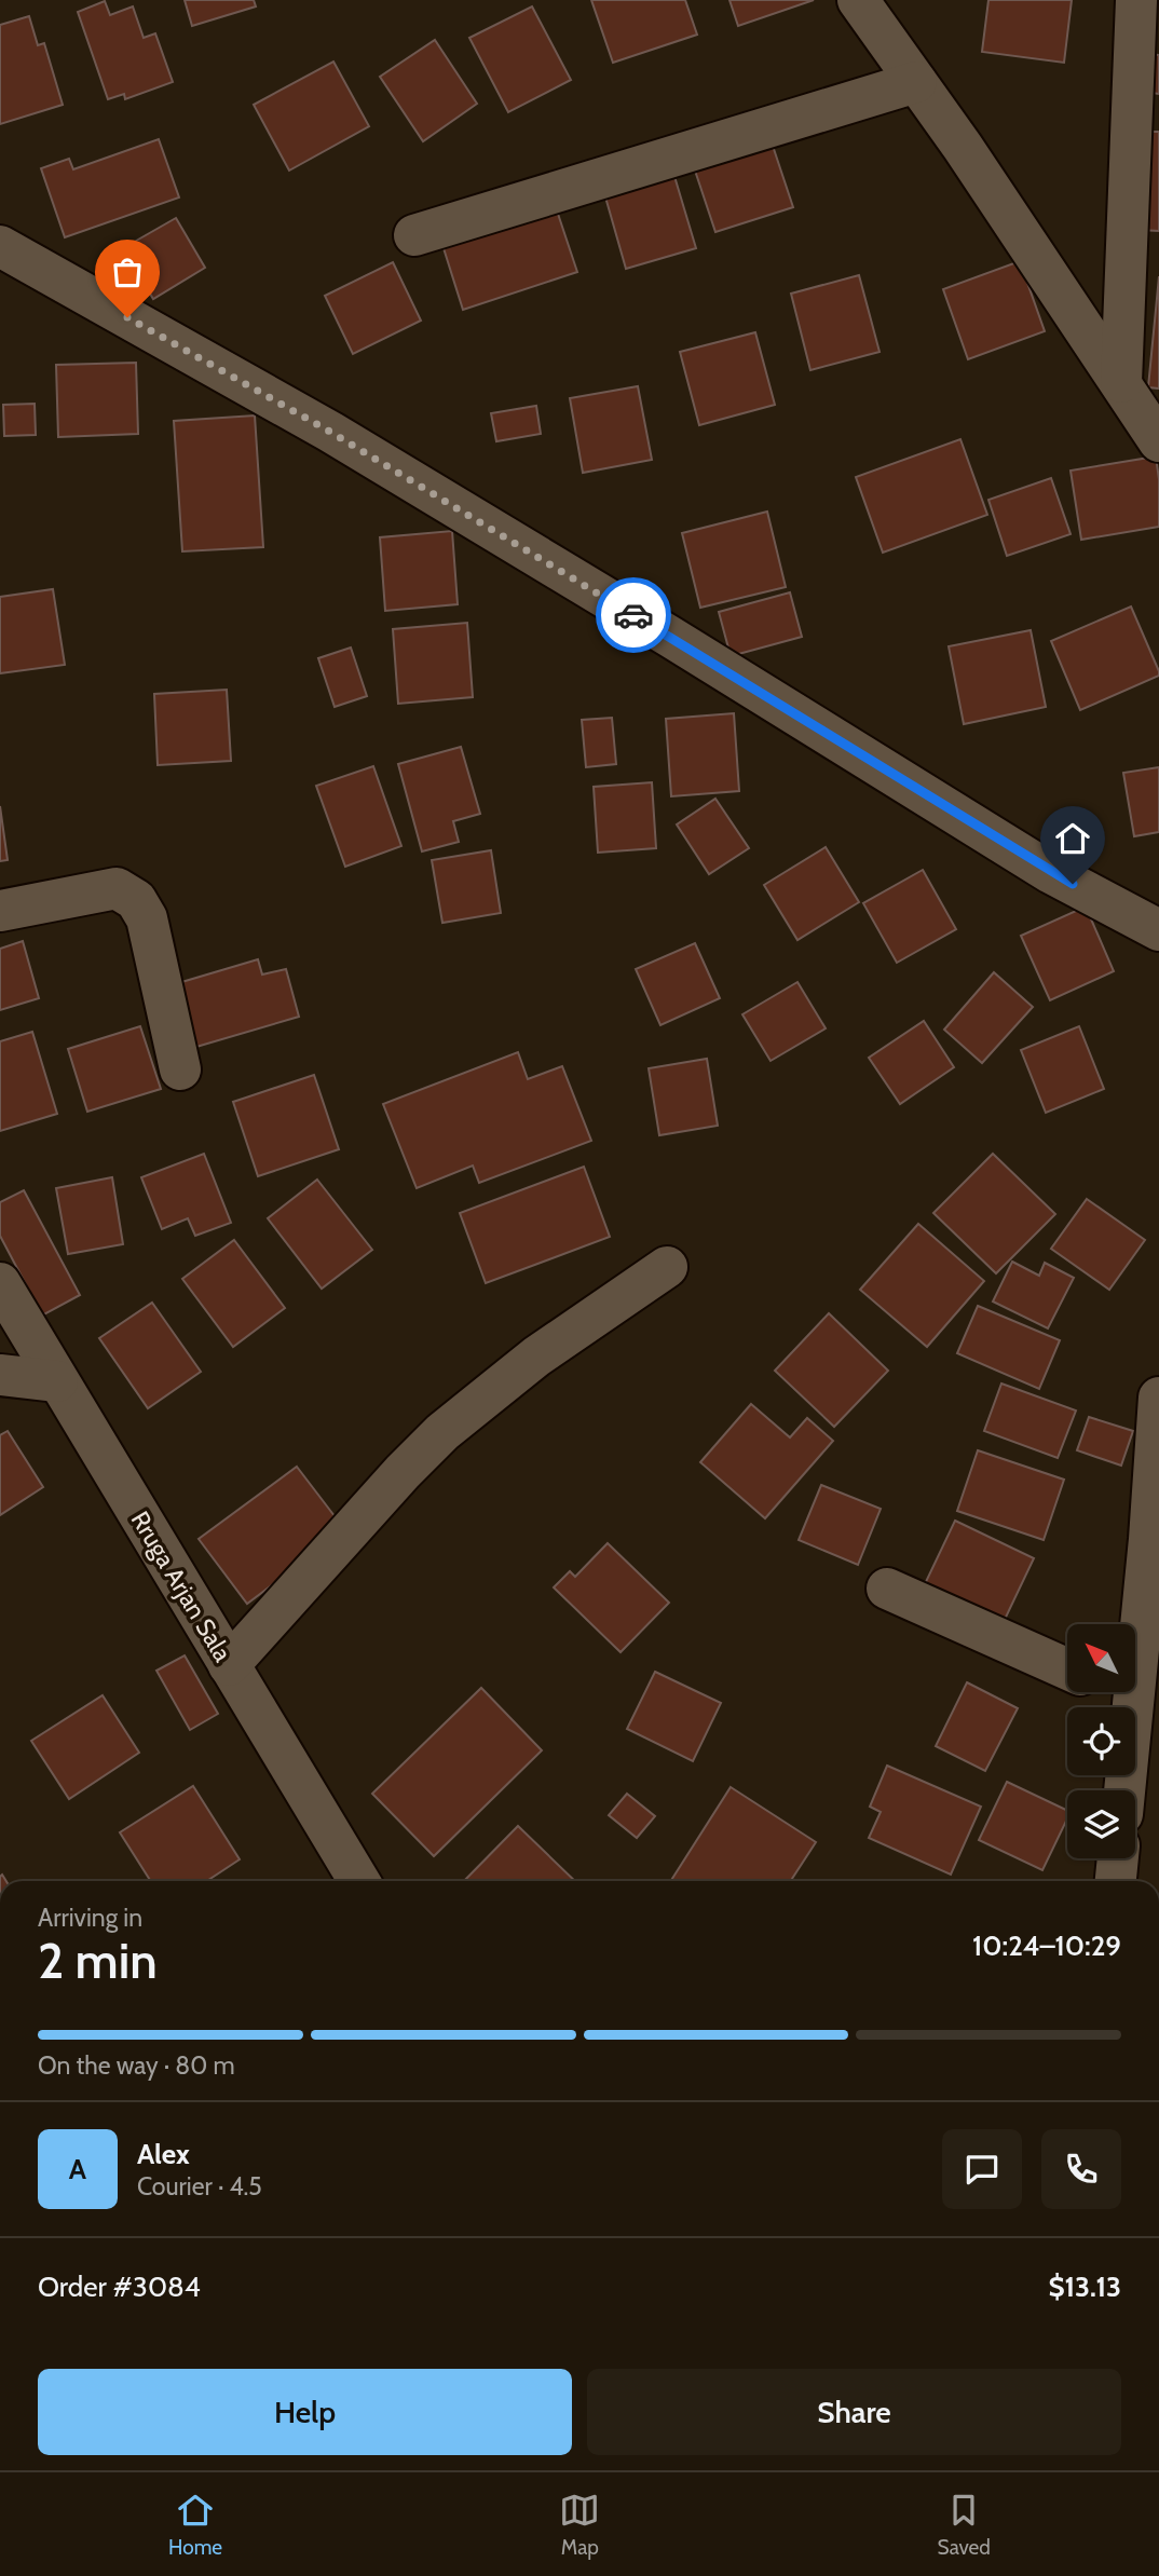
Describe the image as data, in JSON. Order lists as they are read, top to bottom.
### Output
{
  "streets": {
    "street": ["Rruga Arjan Sala"]
  },
  "north": "top left",
  "page": {
    "heading": ["2 min", "Arriving in", "10:24–10:29"],
    "panel": [
      "Alex",
      "Courier · 4.5",
      "Order #3084",
      "$13.13"
    ],
    "bar": "On the way · 80 m",
    "round": "A",
    "buttons": ["Help", "Share"],
    "tabs": ["Home", "Map", "Saved"]
  }
}
